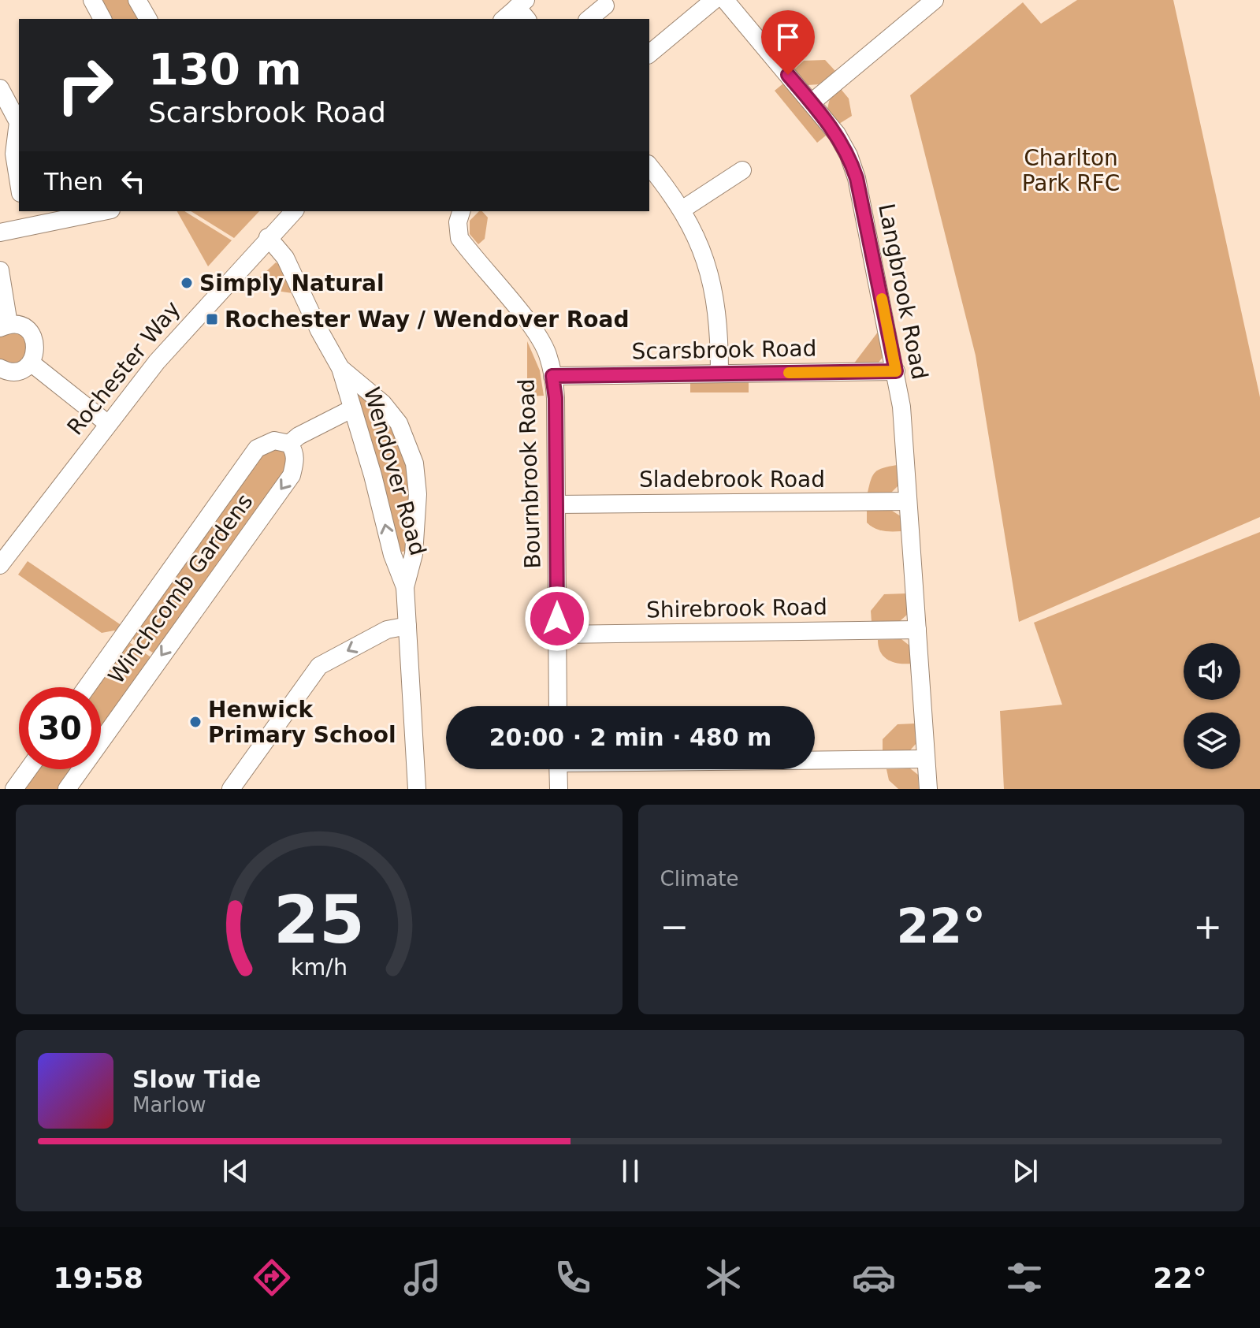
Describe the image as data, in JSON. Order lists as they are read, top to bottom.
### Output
{
  "streets": {
    "street": [
      "Langbrook Road",
      "Scarsbrook Road",
      "Rochester Way",
      "Wendover Road",
      "Bournbrook Road",
      "Sladebrook Road",
      "Winchcomb Gardens",
      "Shirebrook Road"
    ]
  },
  "crossings": [
    ["Langbrook Road", "Scarsbrook Road"],
    ["Langbrook Road", "Sladebrook Road"],
    ["Langbrook Road", "Shirebrook Road"],
    ["Scarsbrook Road", "Bournbrook Road"],
    ["Rochester Way", "Wendover Road"],
    ["Wendover Road", "Winchcomb Gardens"],
    ["Bournbrook Road", "Sladebrook Road"],
    ["Bournbrook Road", "Shirebrook Road"]
  ],
  "parks": ["Charlton Park RFC"],
  "places": {
    "other": ["Simply Natural", "Henwick Primary School"],
    "transit": ["Rochester Way / Wendover Road"]
  },
  "page": {
    "turn": ["130 m", "Scarsbrook Road"],
    "then": "Then",
    "limit": "30",
    "trip": "20:00 · 2 min · 480 m",
    "tile": "Climate",
    "heat": ["−", "22°", "+"],
    "song": ["Slow Tide", "Marlow"],
    "tabs": ["19:58", "22°"],
    "gauge": ["25", "km/h"]
  }
}
